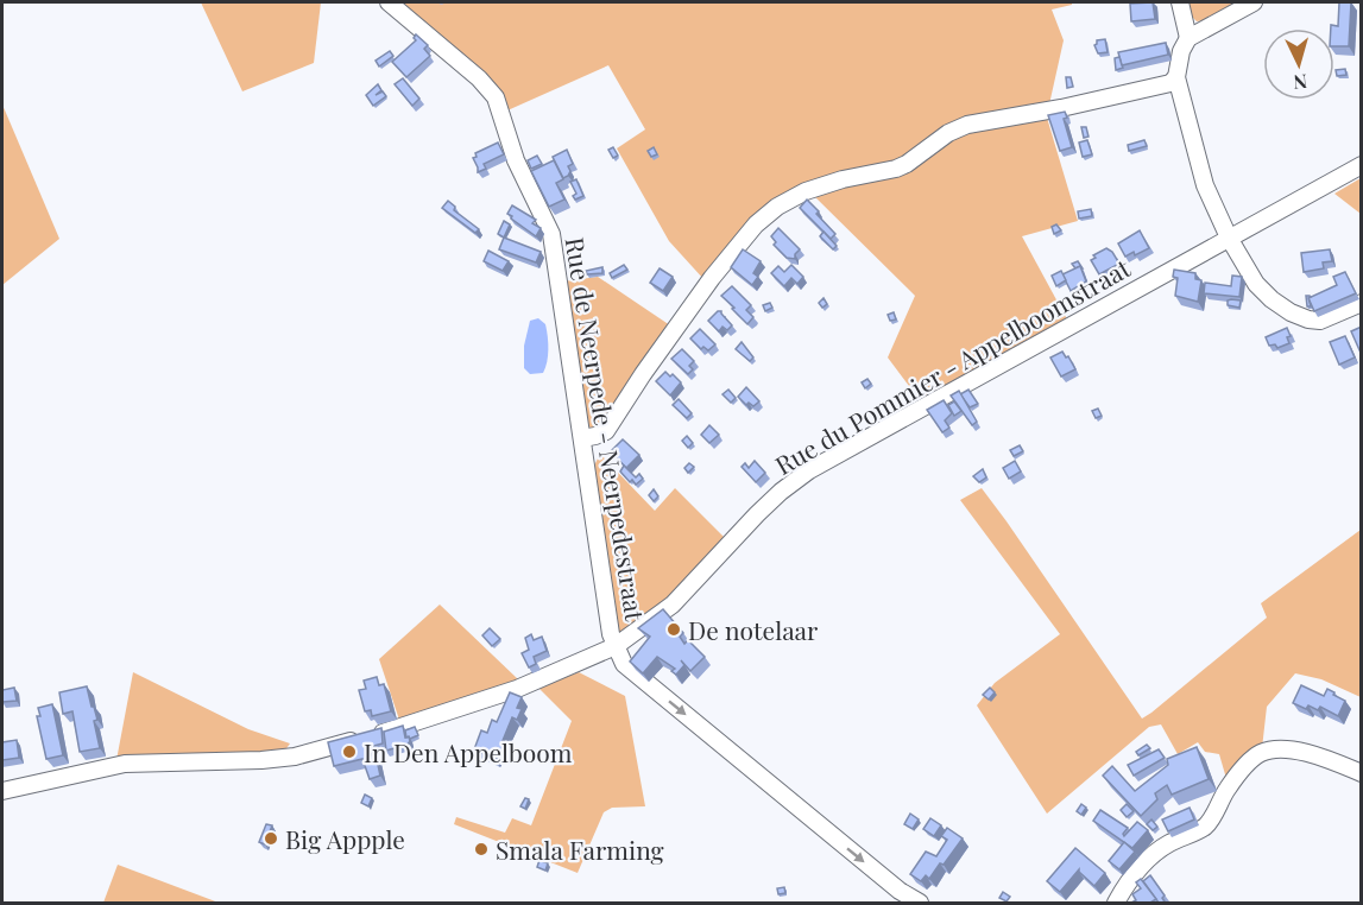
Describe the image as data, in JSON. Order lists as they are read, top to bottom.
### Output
{
  "streets": {
    "street": ["Rue du Pommier - Appelboomstraat", "Rue de Neerpede - Neerpedestraat"]
  },
  "crossings": [
    ["Rue du Pommier - Appelboomstraat", "Rue de Neerpede - Neerpedestraat"]
  ],
  "one_way": ["Rue de Neerpede - Neerpedestraat"],
  "places": [
    "De notelaar",
    "In Den Appelboom",
    "Big Appple",
    "Smala Farming"
  ],
  "north": "bottom"
}
